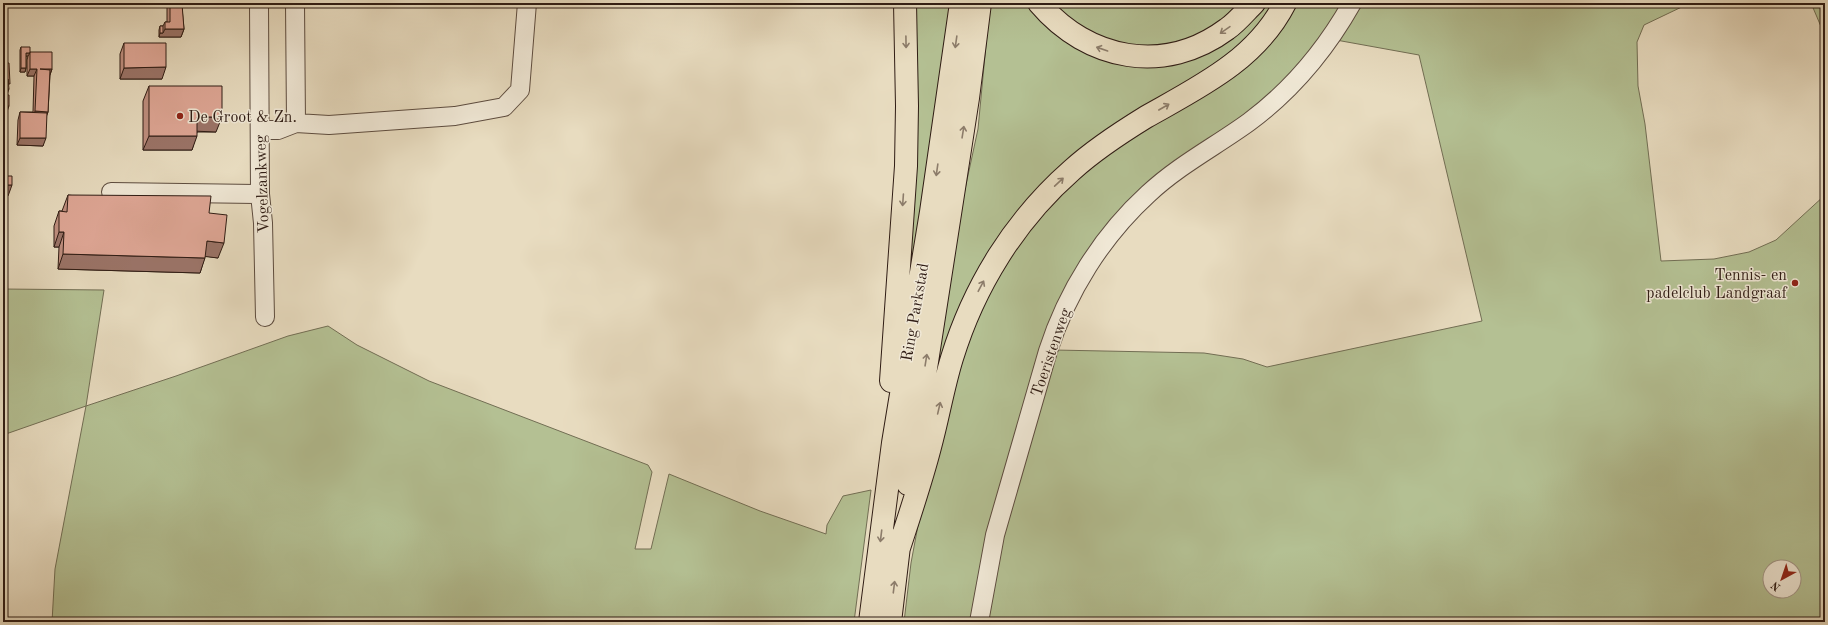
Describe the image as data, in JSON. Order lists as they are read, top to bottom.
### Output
{
  "streets": {
    "highway": ["Ring Parkstad"],
    "street": ["Vogelzankweg", "Toeristenweg"]
  },
  "places": ["De Groot & Zn.", "Tennis- en padelclub Landgraaf"],
  "north": "bottom left"
}
